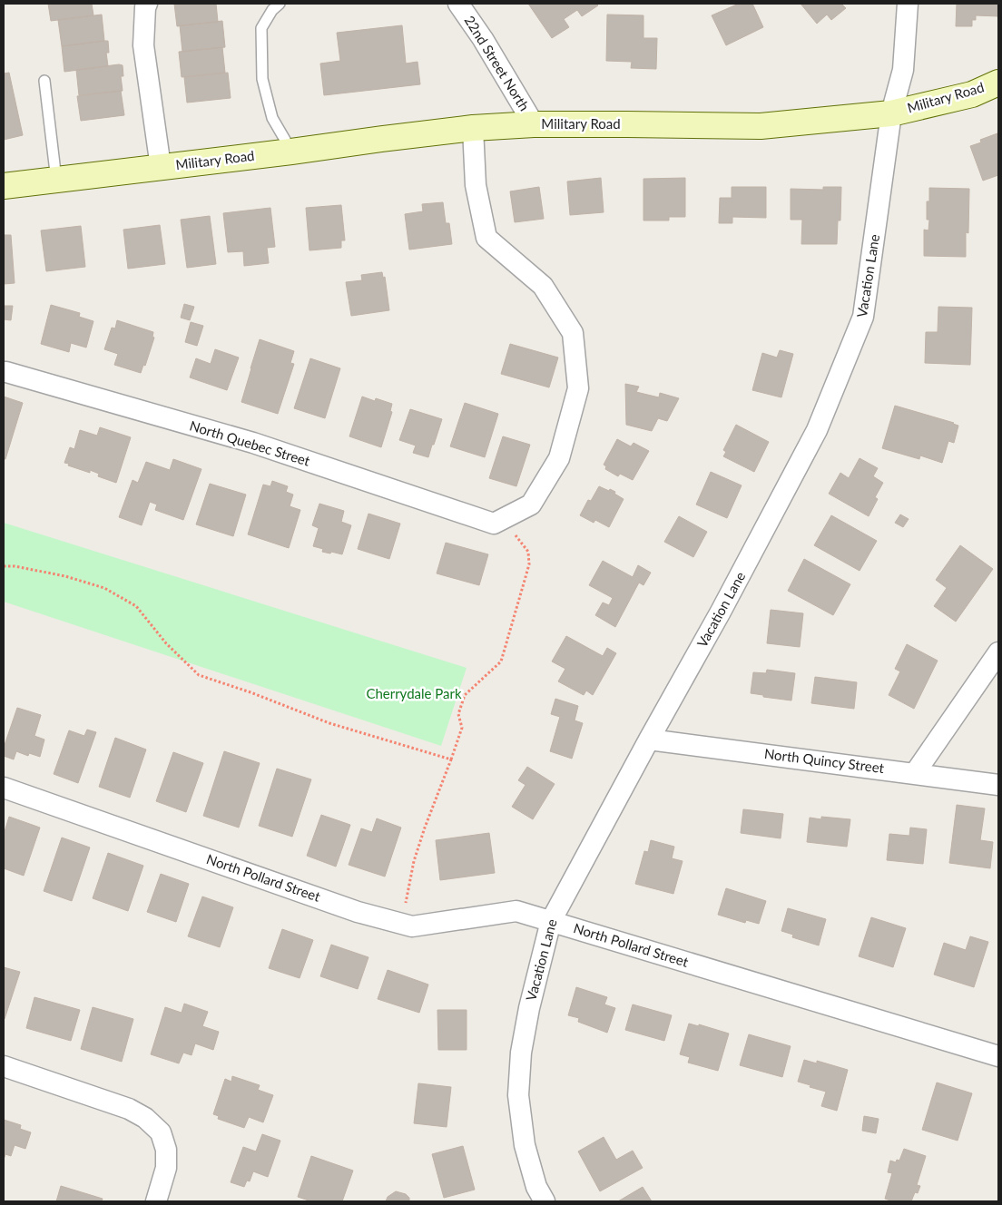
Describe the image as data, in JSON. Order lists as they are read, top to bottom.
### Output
{
  "streets": {
    "main road": ["Military Road"],
    "street": [
      "22nd Street North",
      "Vacation Lane",
      "North Quebec Street",
      "North Quincy Street",
      "North Pollard Street"
    ]
  },
  "crossings": [
    ["22nd Street North", "Military Road"],
    ["Military Road", "Vacation Lane"],
    ["Military Road", "North Quebec Street"],
    ["Vacation Lane", "North Quincy Street"],
    ["Vacation Lane", "North Pollard Street"]
  ],
  "parks": ["Cherrydale Park"]
}
